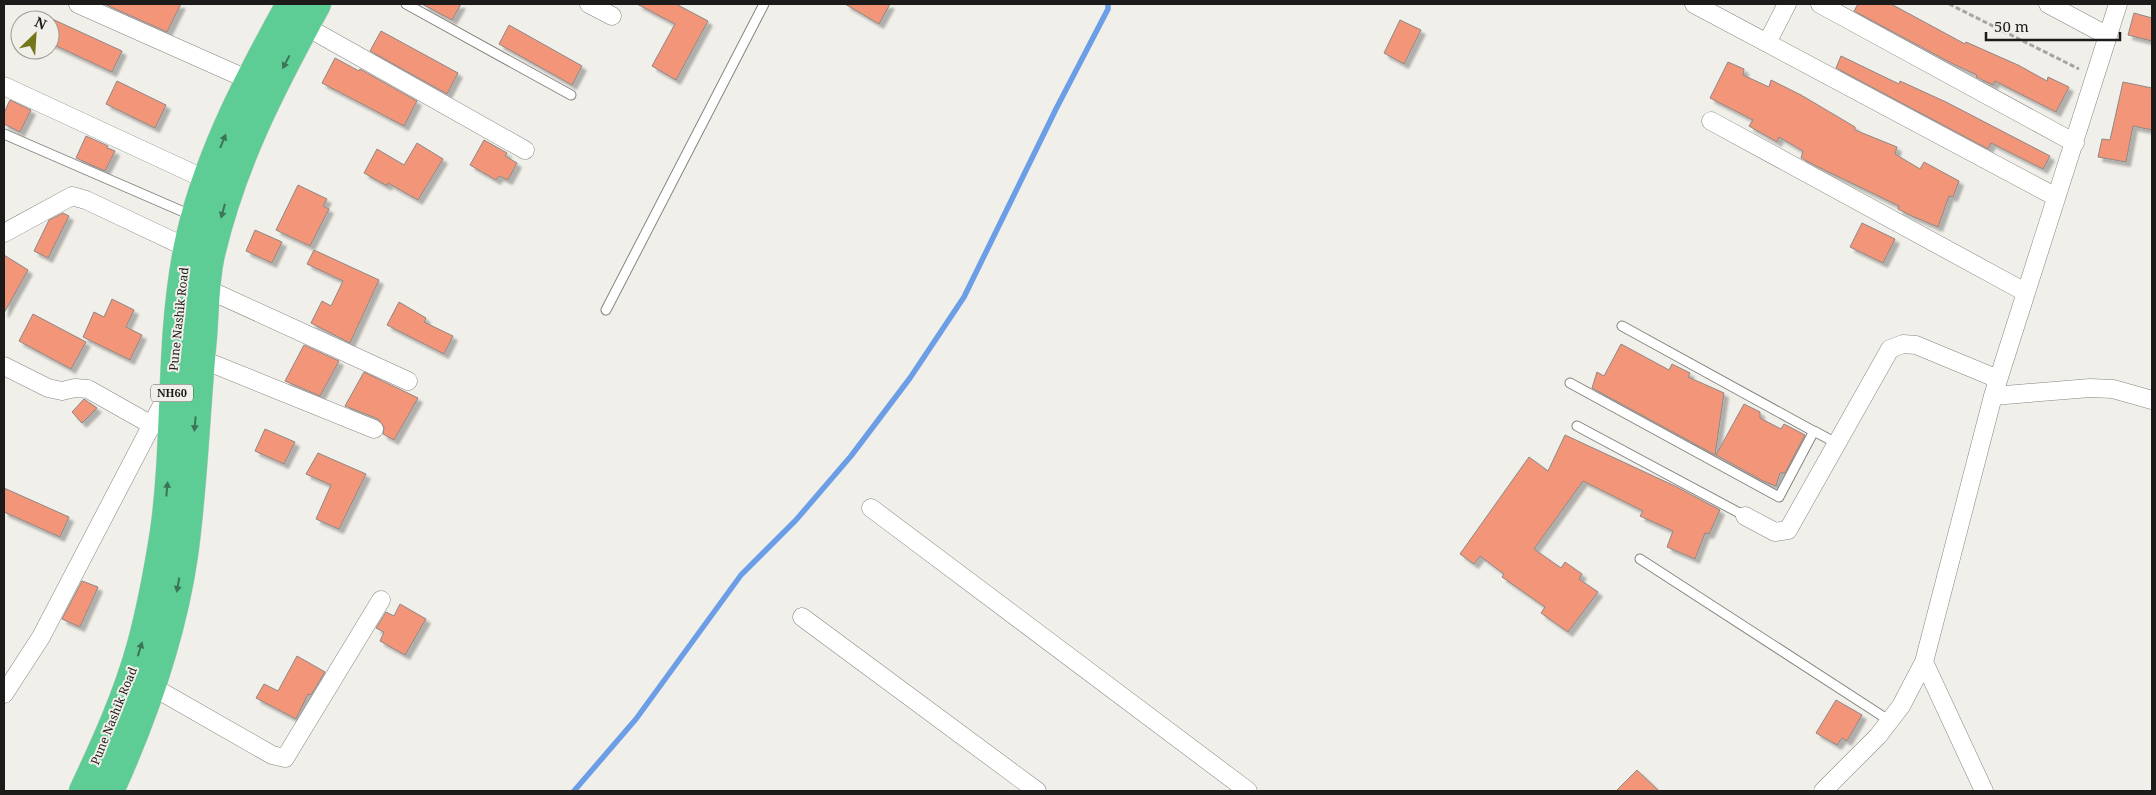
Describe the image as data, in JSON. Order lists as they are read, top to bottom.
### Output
{
  "streets": {
    "highway": ["Pune Nashik Road", "NH60"]
  },
  "scale_bar": "50 m",
  "north": "top right"
}
